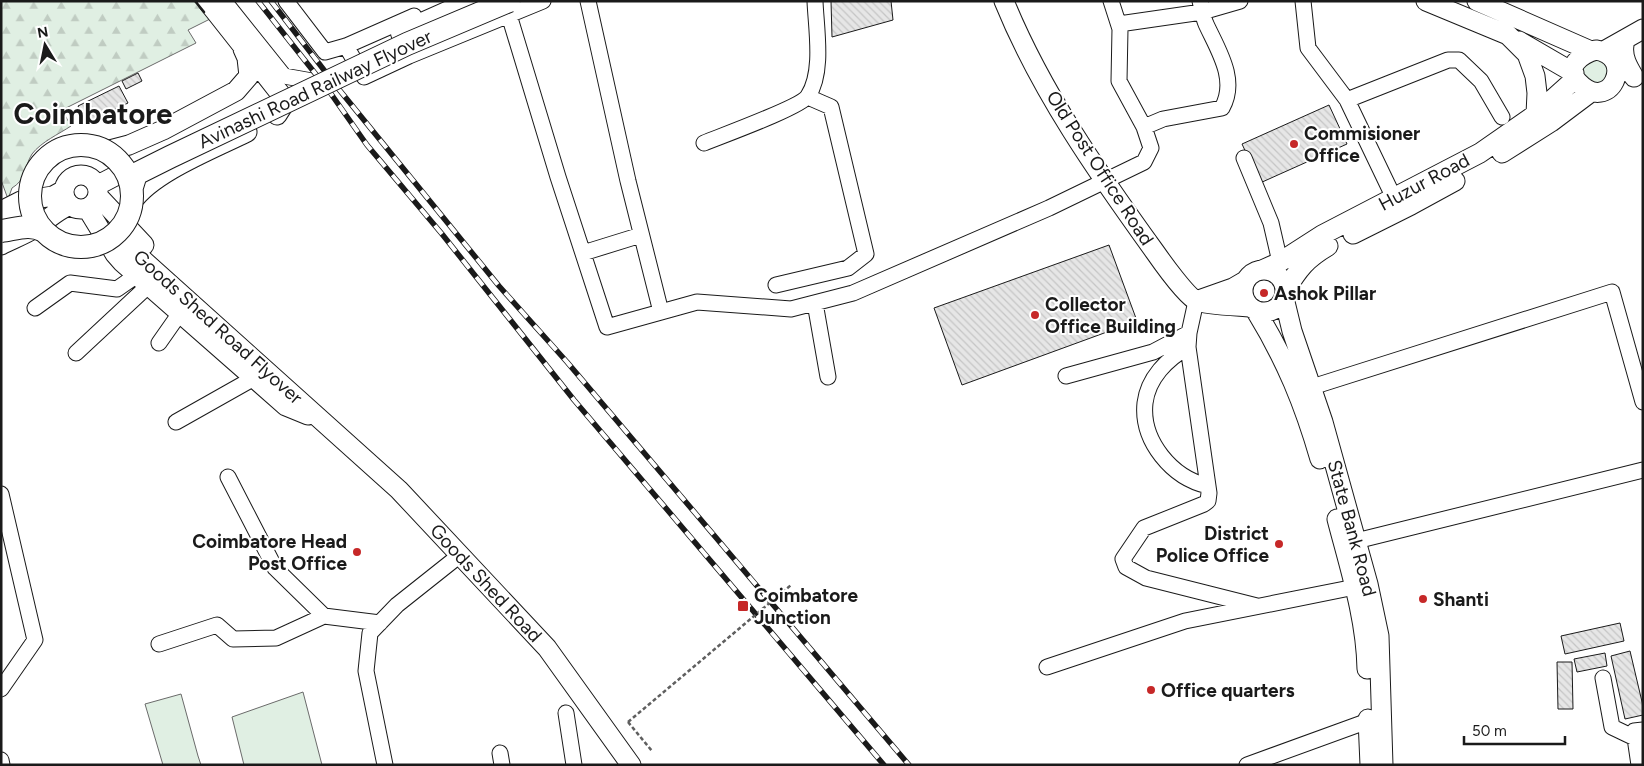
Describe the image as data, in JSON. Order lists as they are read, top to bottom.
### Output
{
  "streets": {
    "highway": ["Avinashi Road Railway Flyover"],
    "main road": [
      "Old Post Office Road",
      "Huzur Road",
      "Goods Shed Road Flyover",
      "State Bank Road",
      "Goods Shed Road"
    ]
  },
  "crossings": [
    ["Avinashi Road Railway Flyover", "Goods Shed Road Flyover"],
    ["Huzur Road", "State Bank Road"],
    ["Goods Shed Road Flyover", "Goods Shed Road"]
  ],
  "districts": ["Coimbatore"],
  "places": {
    "other": [
      "Commisioner Office",
      "Ashok Pillar",
      "Collector Office Building",
      "District Police Office",
      "Coimbatore Head Post Office",
      "Shanti",
      "Office quarters"
    ],
    "transit": ["Coimbatore Junction"]
  },
  "scale_bar": "50 m",
  "north": "top"
}
